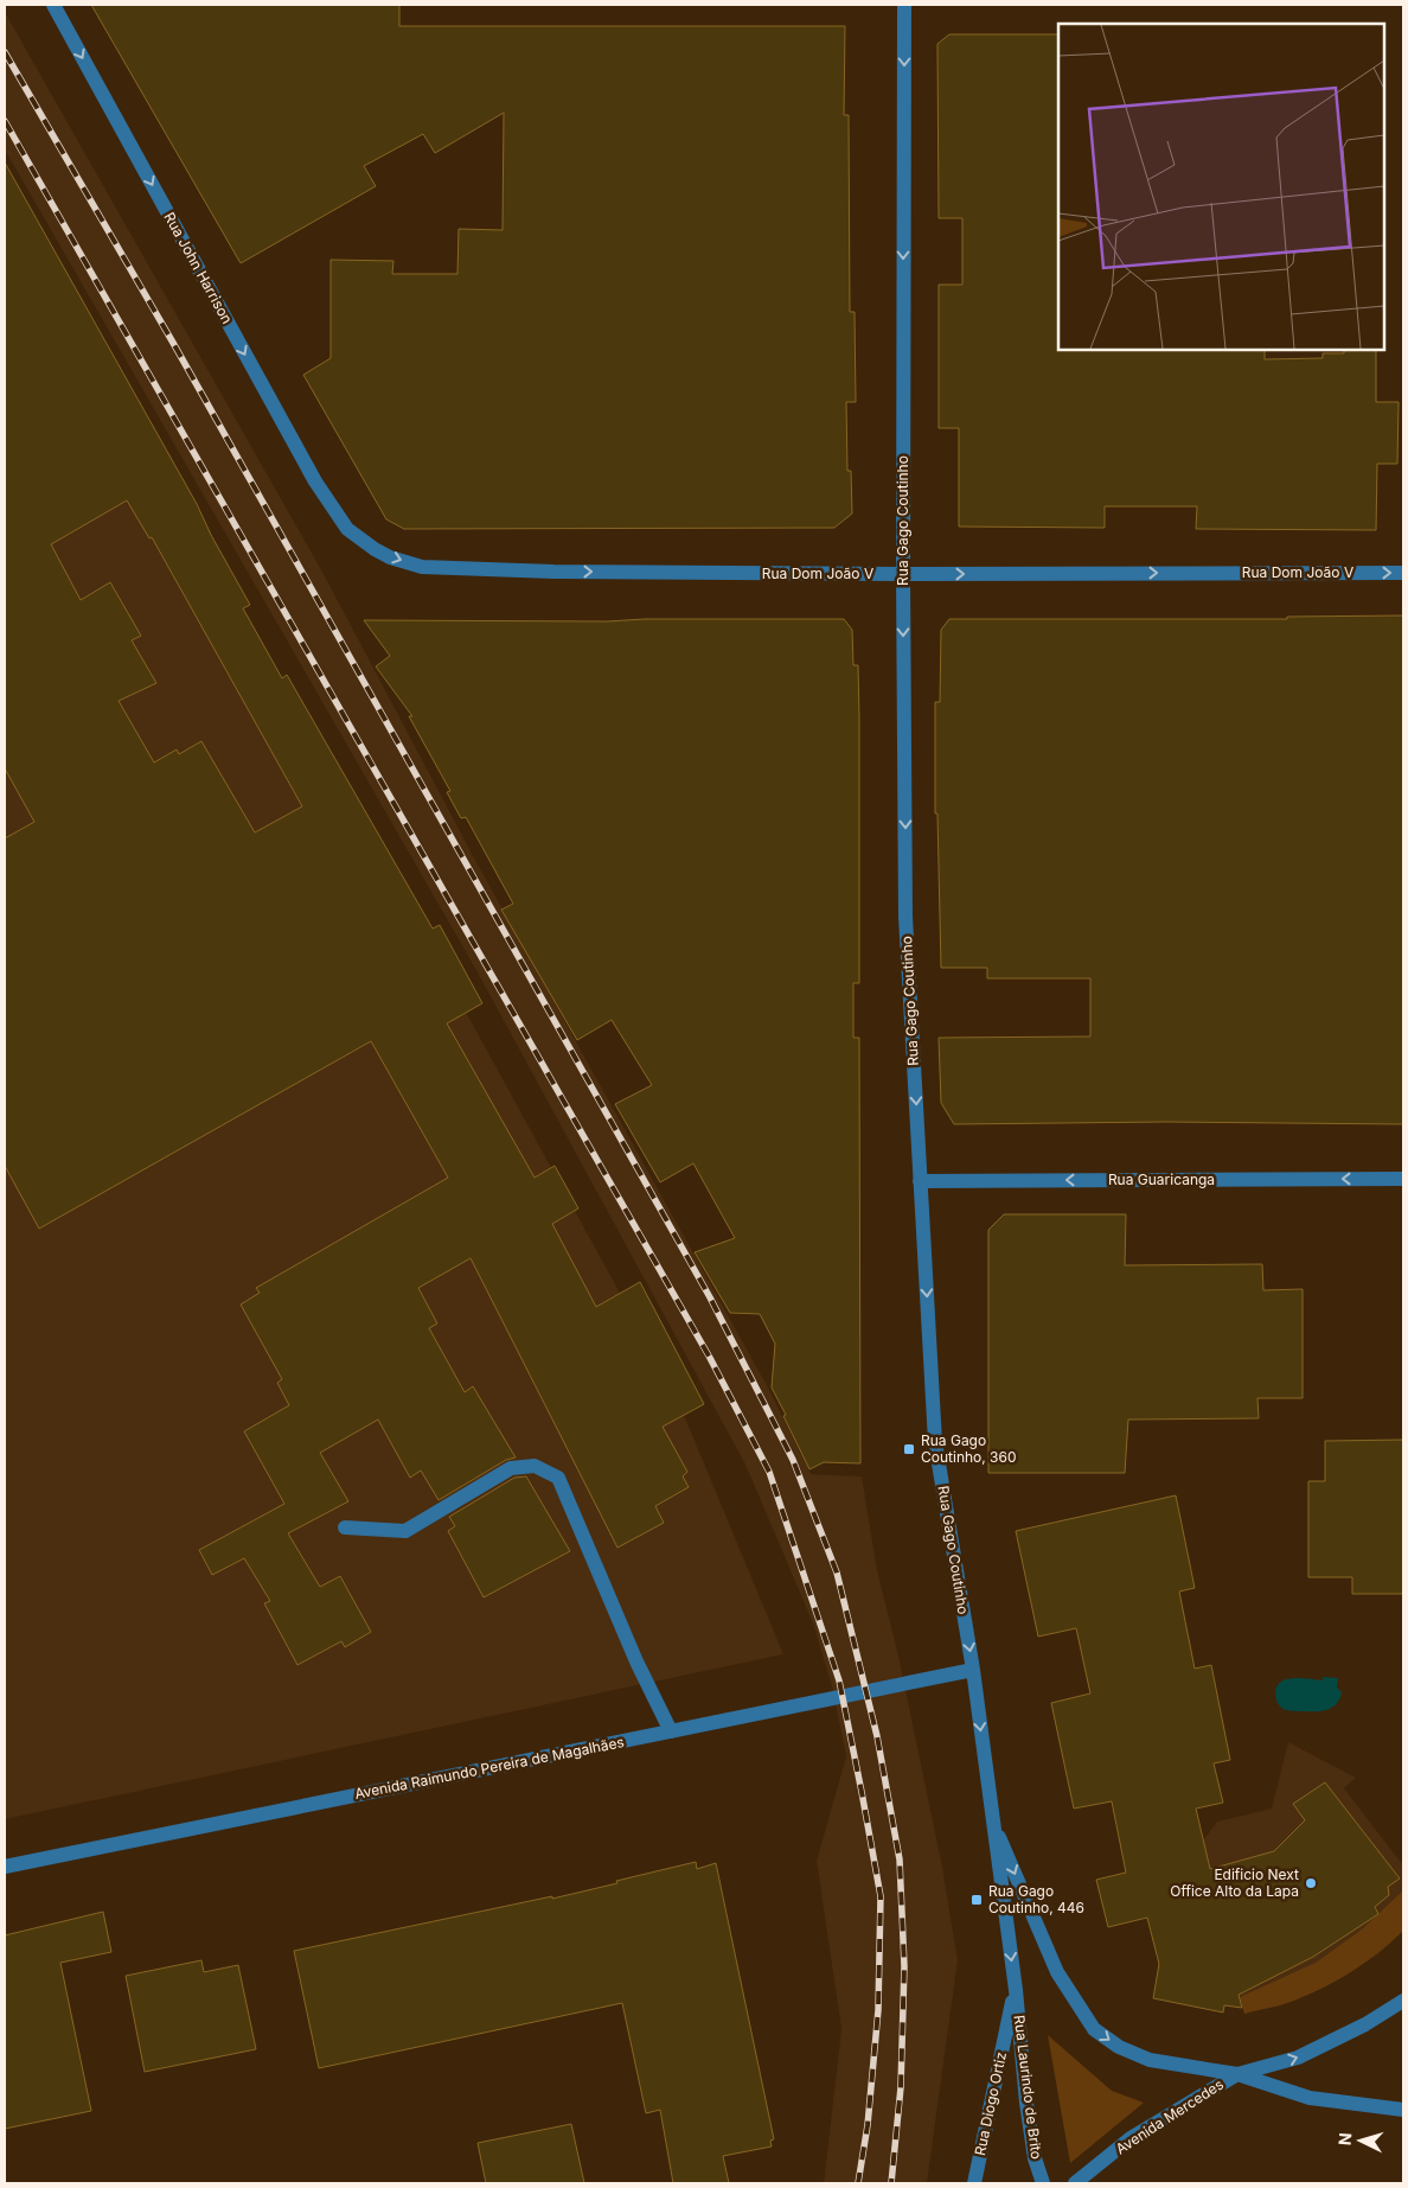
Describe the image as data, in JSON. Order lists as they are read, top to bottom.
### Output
{
  "streets": {
    "street": [
      "Rua John Harrison",
      "Rua Gago Coutinho",
      "Rua Dom João V",
      "Rua Guaricanga",
      "Avenida Raimundo Pereira de Magalhães",
      "Rua Laurindo de Brito",
      "Rua Diogo Ortiz",
      "Avenida Mercedes"
    ]
  },
  "crossings": [
    ["Rua John Harrison", "Rua Dom João V"],
    ["Rua Gago Coutinho", "Rua Dom João V"],
    ["Rua Gago Coutinho", "Rua Guaricanga"],
    ["Rua Gago Coutinho", "Avenida Raimundo Pereira de Magalhães"],
    ["Rua Gago Coutinho", "Rua Laurindo de Brito"],
    ["Rua Gago Coutinho", "Rua Diogo Ortiz"],
    ["Rua Laurindo de Brito", "Rua Diogo Ortiz"]
  ],
  "one_way": [
    "Rua John Harrison",
    "Rua Gago Coutinho",
    "Rua Dom João V",
    "Rua Guaricanga"
  ],
  "places": {
    "transit": ["Rua Gago Coutinho, 360", "Rua Gago Coutinho, 446"],
    "other": ["Edificio Next Office Alto da Lapa"]
  },
  "north": "left"
}
